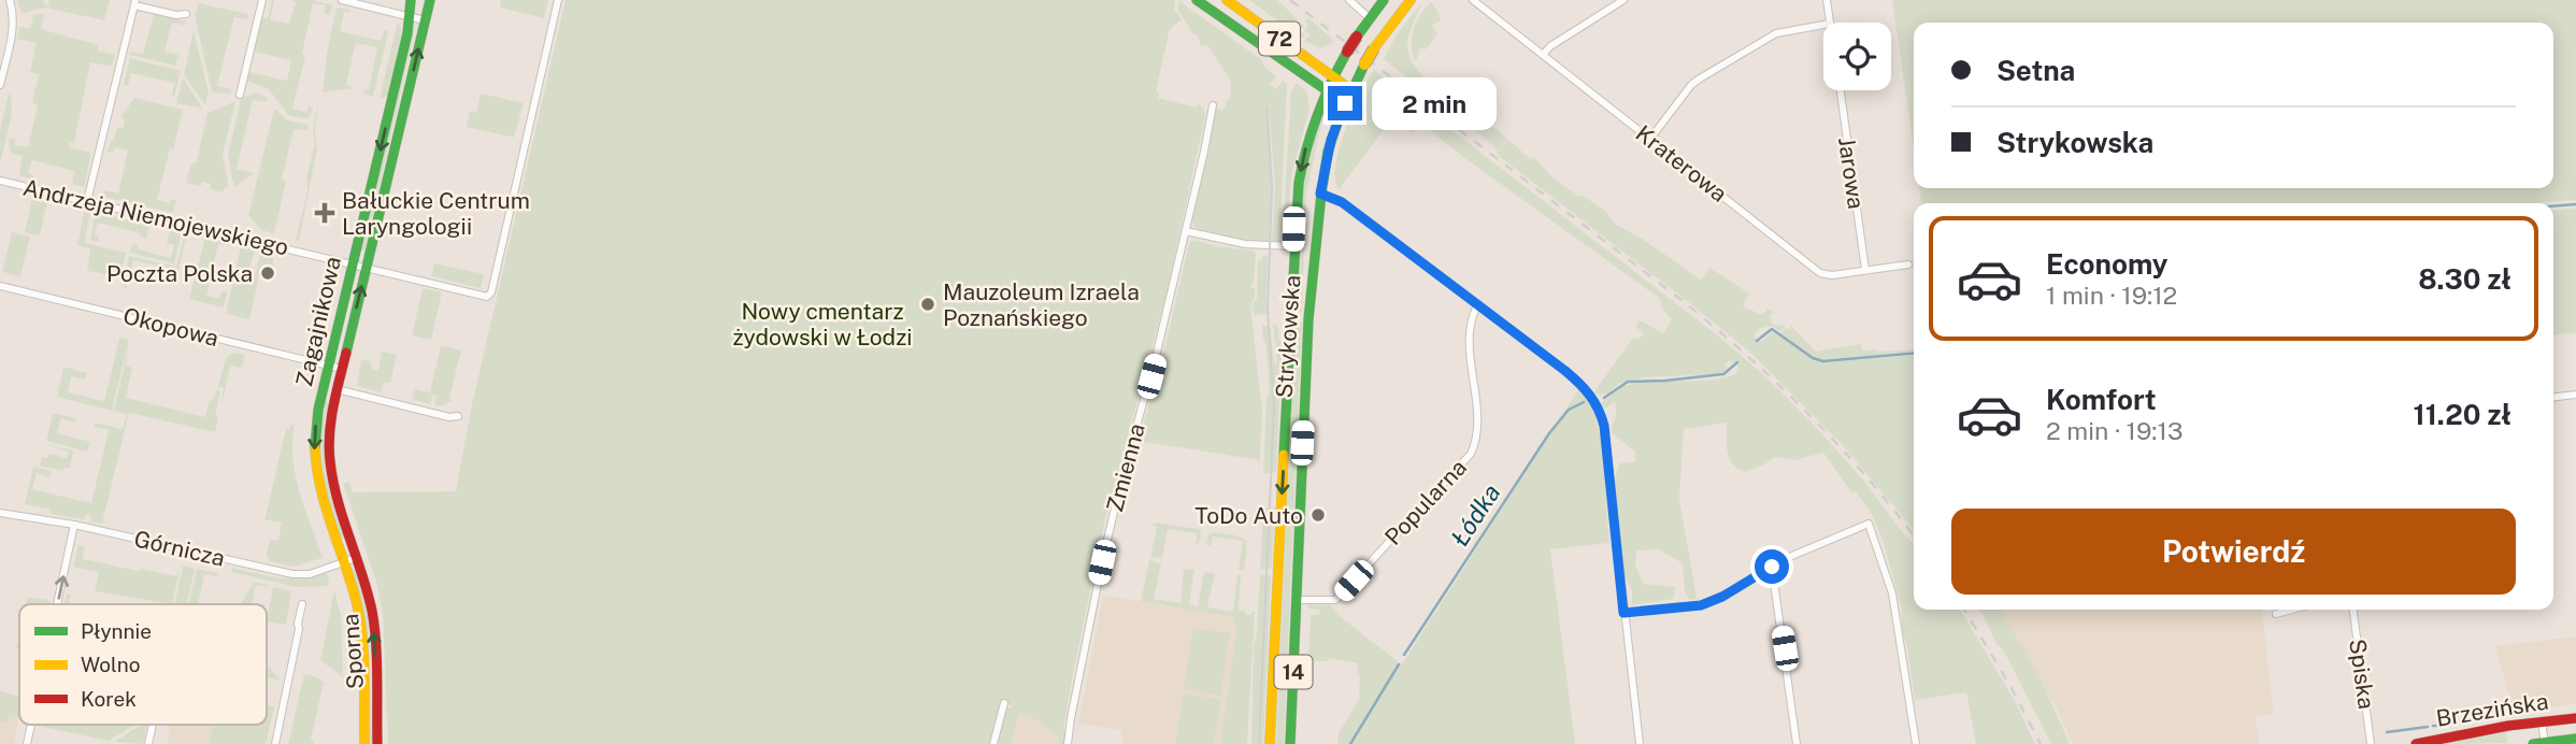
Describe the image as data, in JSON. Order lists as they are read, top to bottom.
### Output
{
  "streets": {
    "main road": [
      "72",
      "Zagajnikowa",
      "Strykowska",
      "Sporna",
      "14",
      "Brzezińska"
    ],
    "street": [
      "Kraterowa",
      "Jarowa",
      "Andrzeja Niemojewskiego",
      "Okopowa",
      "Zmienna",
      "Popularna",
      "Górnicza",
      "Spiska"
    ]
  },
  "crossings": [
    ["72", "Strykowska"],
    ["Kraterowa", "Jarowa"],
    ["Andrzeja Niemojewskiego", "Zagajnikowa"],
    ["Zagajnikowa", "Okopowa"],
    ["Zagajnikowa", "Górnicza"],
    ["Zagajnikowa", "Sporna"],
    ["Strykowska", "Popularna"],
    ["Górnicza", "Sporna"]
  ],
  "water": ["Łódka"],
  "parks": ["Nowy cmentarz żydowski w Łodzi"],
  "places": {
    "health": ["Bałuckie Centrum Laryngologii"],
    "other": ["Poczta Polska", "Mauzoleum Izraela Poznańskiego", "ToDo Auto"]
  },
  "legend": ["Płynnie", "Wolno", "Korek"],
  "page": {
    "banner": ["Setna", "Strykowska"],
    "bubble": "2 min",
    "list": [
      {
        "name": "Economy",
        "note": "1 min · 19:12",
        "value": "8.30 zł"
      },
      {
        "name": "Komfort",
        "note": "2 min · 19:13",
        "value": "11.20 zł"
      }
    ],
    "buttons": "Potwierdź"
  }
}
